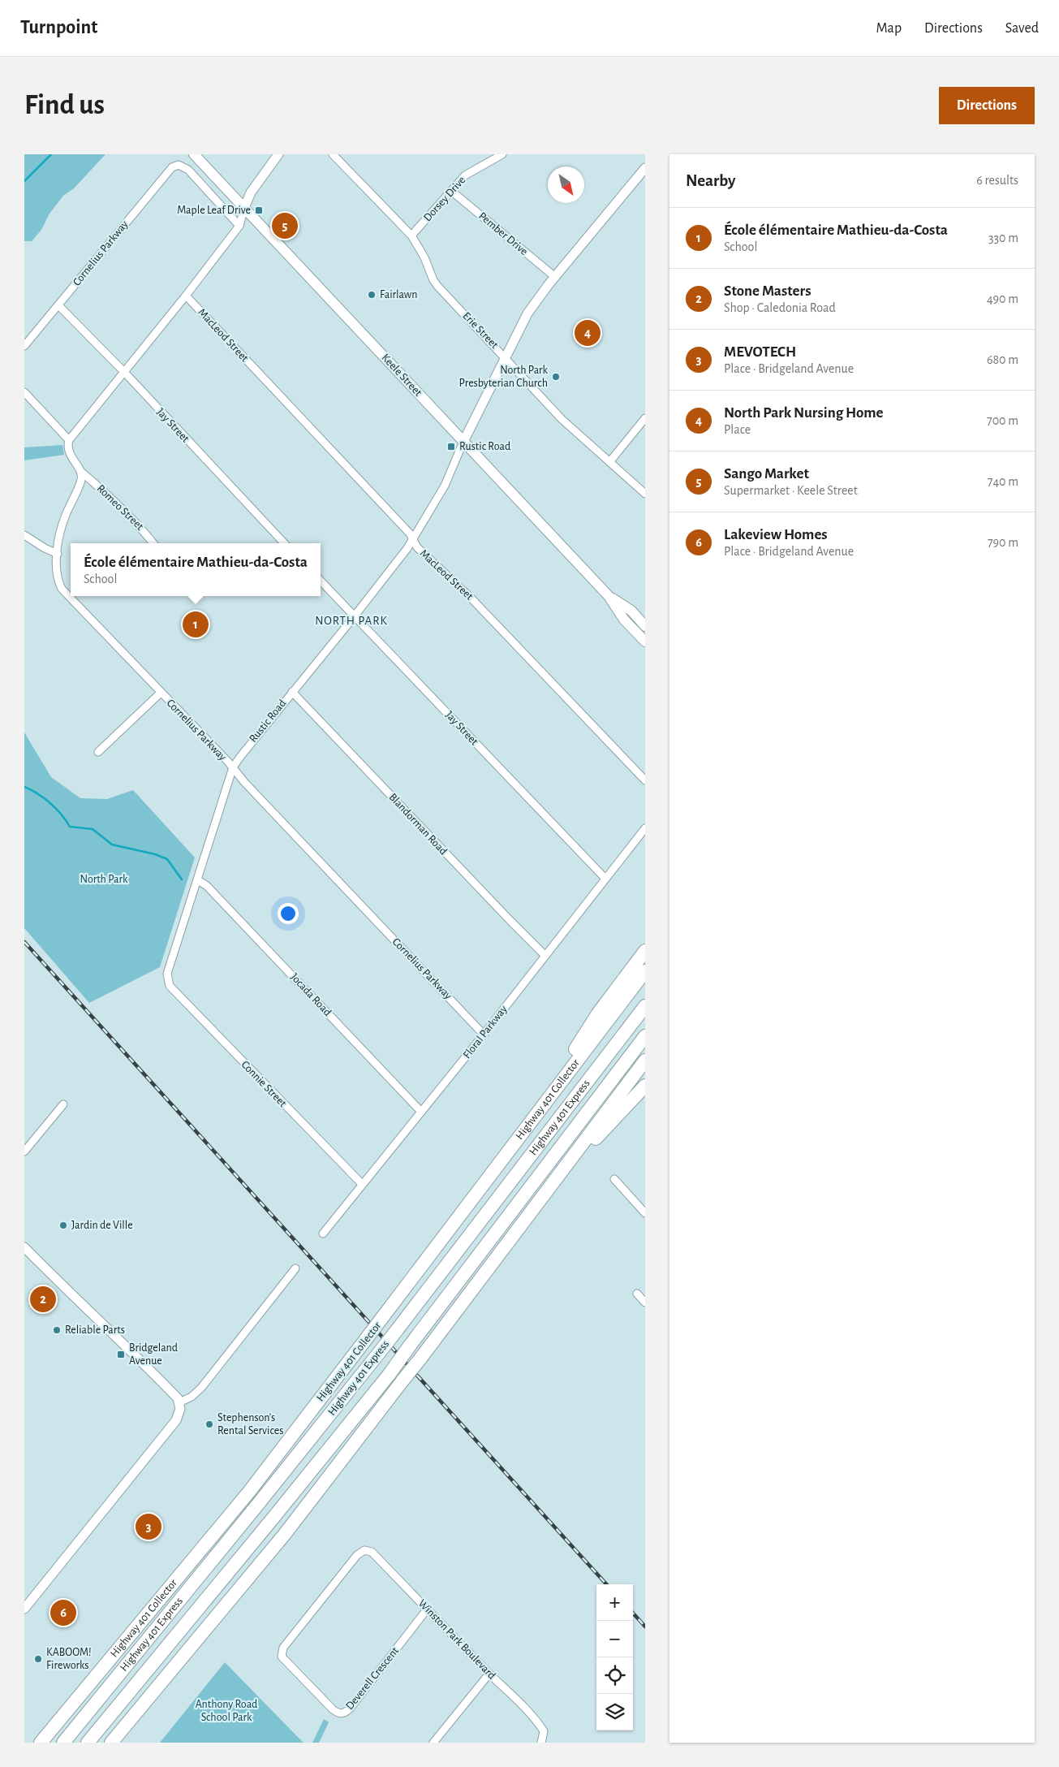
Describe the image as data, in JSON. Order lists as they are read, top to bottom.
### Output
{
  "streets": {
    "highway": ["Highway 401 Collector", "Highway 401 Express"],
    "main road": ["Keele Street"],
    "street": [
      "Dorsey Drive",
      "Pember Drive",
      "Cornelius Parkway",
      "Erie Street",
      "MacLeod Street",
      "Jay Street",
      "Romeo Street",
      "Rustic Road",
      "Blandorman Road",
      "Jocada Road",
      "Floral Parkway",
      "Connie Street",
      "Winston Park Boulevard",
      "Deverell Crescent"
    ]
  },
  "crossings": [
    ["Dorsey Drive", "Pember Drive"],
    ["Dorsey Drive", "Erie Street"],
    ["Pember Drive", "Rustic Road"],
    ["Cornelius Parkway", "Jay Street"],
    ["Cornelius Parkway", "Romeo Street"],
    ["Cornelius Parkway", "Rustic Road"],
    ["Cornelius Parkway", "Floral Parkway"],
    ["Erie Street", "Rustic Road"],
    ["MacLeod Street", "Rustic Road"],
    ["Keele Street", "Rustic Road"],
    ["Jay Street", "Rustic Road"],
    ["Jay Street", "Floral Parkway"],
    ["Rustic Road", "Blandorman Road"],
    ["Rustic Road", "Jocada Road"],
    ["Rustic Road", "Connie Street"],
    ["Blandorman Road", "Floral Parkway"],
    ["Jocada Road", "Floral Parkway"],
    ["Floral Parkway", "Connie Street"],
    ["Winston Park Boulevard", "Deverell Crescent"]
  ],
  "districts": ["NORTH PARK"],
  "parks": ["North Park", "Anthony Road School Park"],
  "places": {
    "transit": ["Maple Leaf Drive", "Rustic Road", "Bridgeland Avenue"],
    "other": [
      "Fairlawn",
      "North Park Presbyterian Church",
      "Jardin de Ville",
      "Reliable Parts",
      "Stephenson’s Rental Services",
      "KABOOM! Fireworks"
    ]
  },
  "north": "bottom right",
  "page": {
    "header": "Turnpoint",
    "nav": ["Map", "Directions", "Saved"],
    "buttons": "Directions",
    "title": "Find us",
    "heading": ["Nearby", "6 results"],
    "list": [
      {
        "mark": "1",
        "name": "École élémentaire Mathieu-da-Costa",
        "note": "School",
        "value": "330 m"
      },
      {
        "mark": "2",
        "name": "Stone Masters",
        "note": "Shop · Caledonia Road",
        "value": "490 m"
      },
      {
        "mark": "3",
        "name": "MEVOTECH",
        "note": "Place · Bridgeland Avenue",
        "value": "680 m"
      },
      {
        "mark": "4",
        "name": "North Park Nursing Home",
        "note": "Place",
        "value": "700 m"
      },
      {
        "mark": "5",
        "name": "Sango Market",
        "note": "Supermarket · Keele Street",
        "value": "740 m"
      },
      {
        "mark": "6",
        "name": "Lakeview Homes",
        "note": "Place · Bridgeland Avenue",
        "value": "790 m"
      }
    ],
    "pins": [
      "5",
      "4",
      "1",
      "2",
      "3",
      "6"
    ],
    "popup": ["École élémentaire Mathieu-da-Costa", "School"],
    "map_buttons": ["+", "−"]
  }
}
